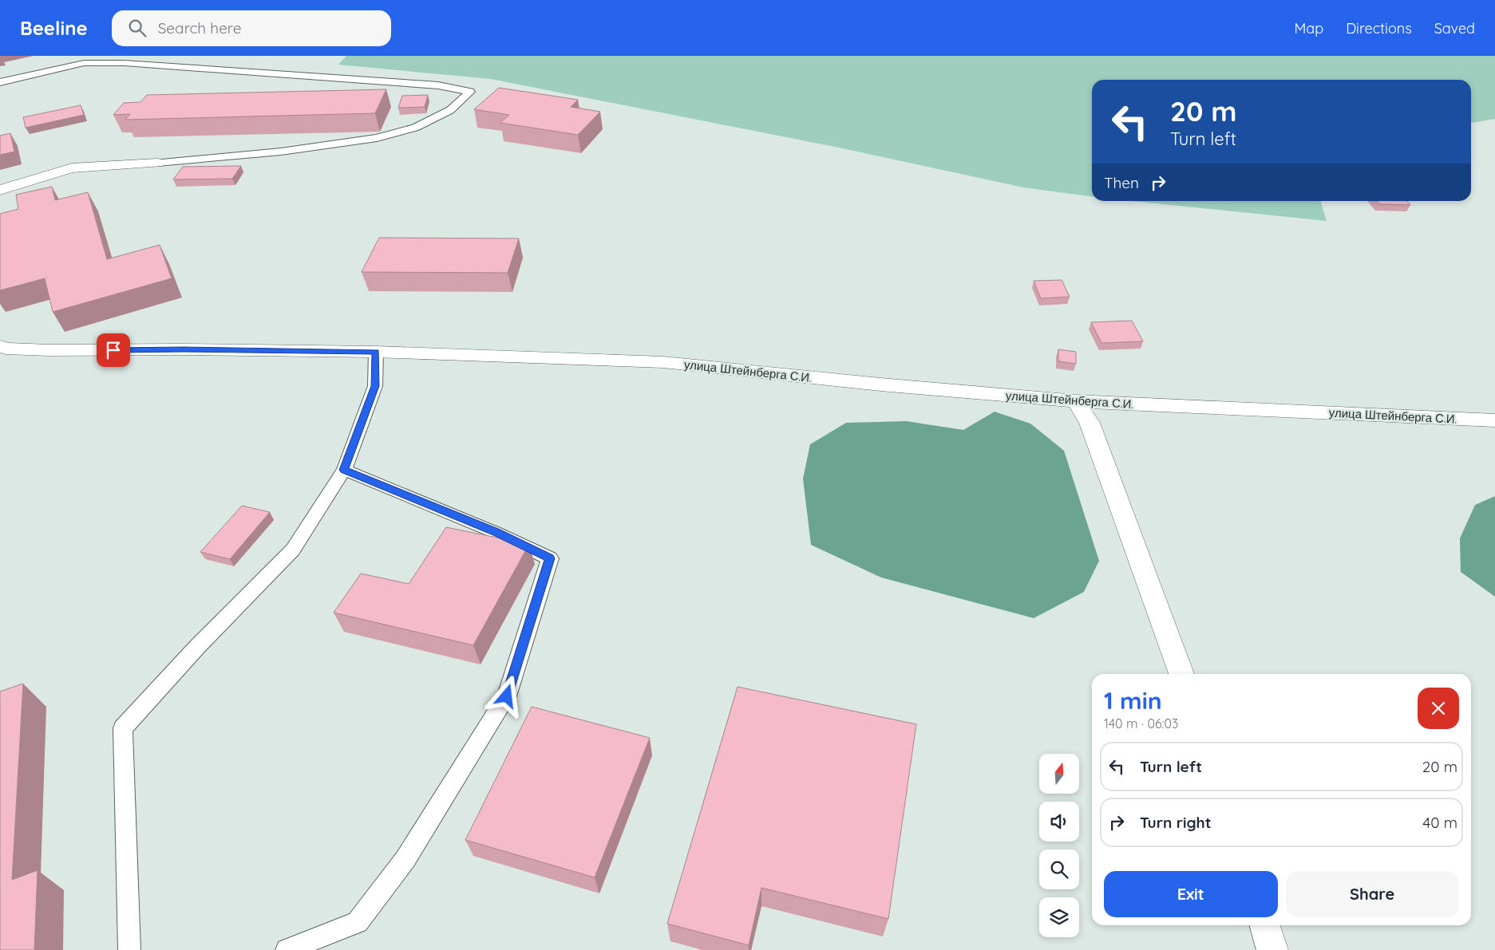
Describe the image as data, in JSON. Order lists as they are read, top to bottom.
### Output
{
  "streets": {
    "street": ["улица Штейнберга С.И."]
  },
  "north": "top",
  "page": {
    "header": "Beeline",
    "search": "Search here",
    "nav": ["Map", "Directions", "Saved"],
    "turn": ["20 m", "Turn left"],
    "then": "Then",
    "heading": ["1 min", "140 m · 06:03"],
    "list": [
      {
        "name": "Turn left",
        "value": "20 m"
      },
      {
        "name": "Turn right",
        "value": "40 m"
      }
    ],
    "buttons": ["Exit", "Share"]
  }
}
